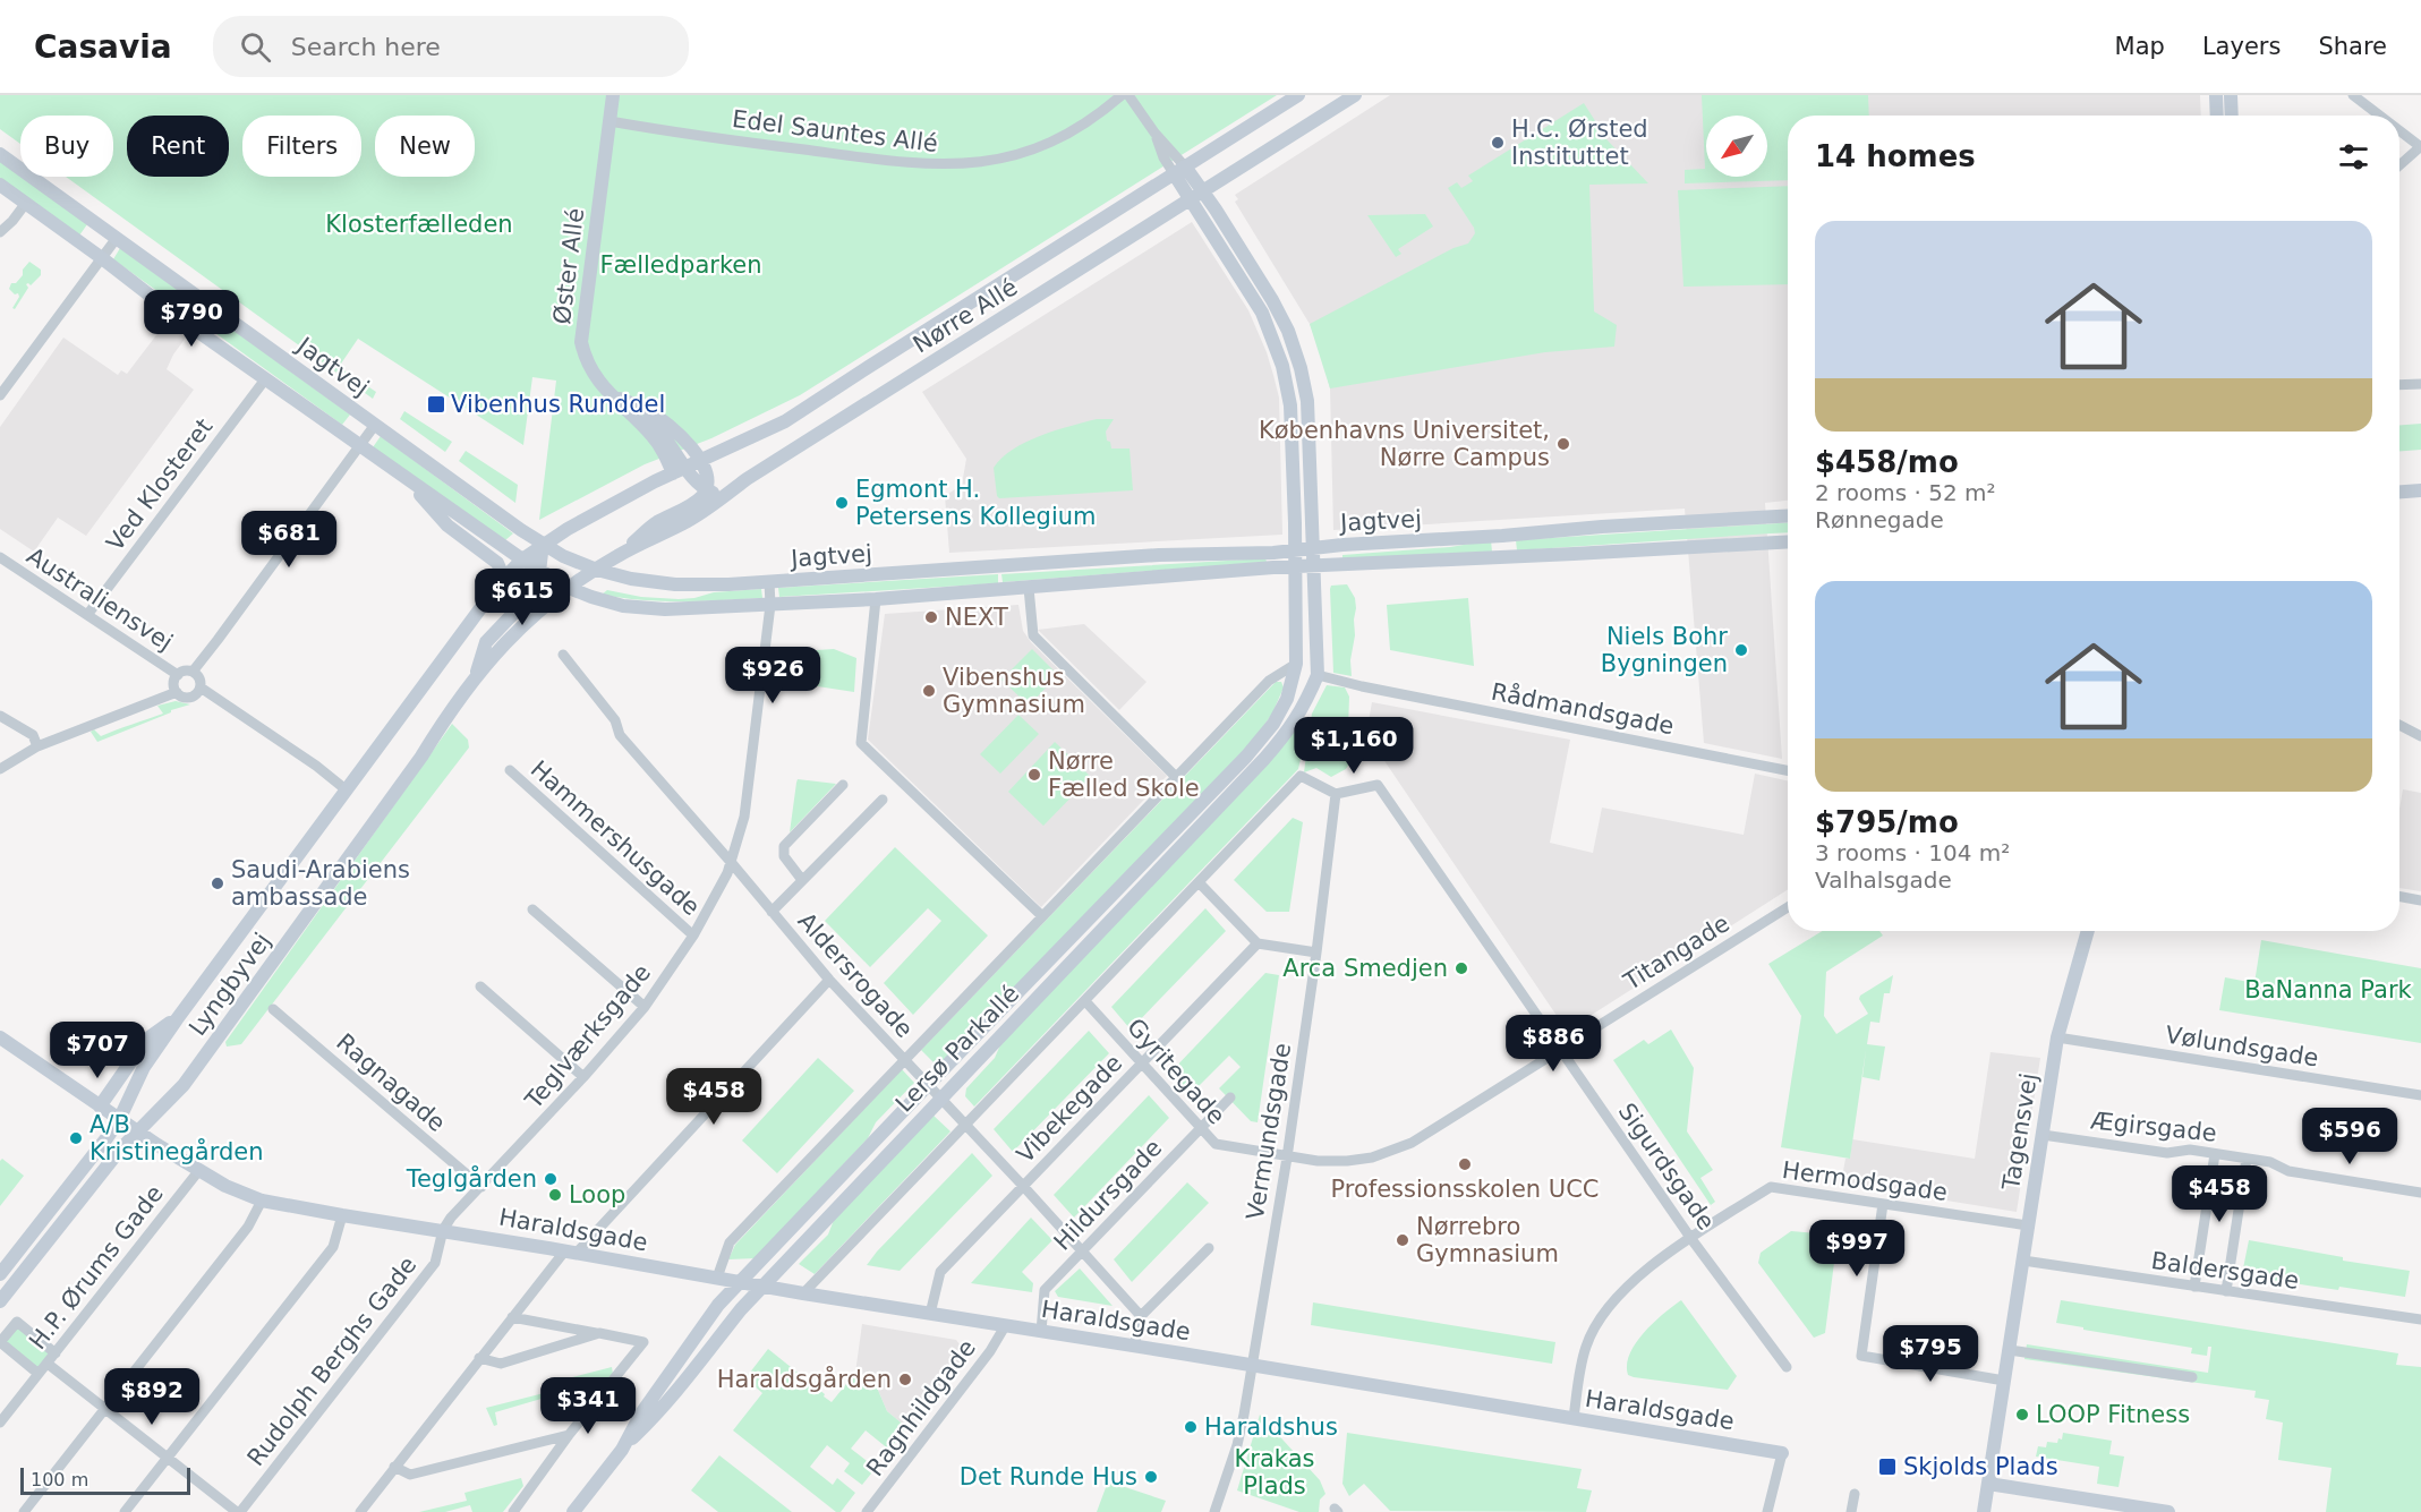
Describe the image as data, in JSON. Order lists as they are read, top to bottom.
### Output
{
  "streets": {
    "street": [
      "Edel Sauntes Allé",
      "Øster Allé",
      "Nørre Allé",
      "Jagtvej",
      "Ved Klosteret",
      "Australiensvej",
      "Rådmandsgade",
      "Hammershusgade",
      "Titangade",
      "Aldersrogade",
      "Lyngbyvej",
      "Teglværksgade",
      "Vølundsgade",
      "Lersø Parkallé",
      "Gyritegade",
      "Ragnagade",
      "Vibekegade",
      "Ægirsgade",
      "Vermundsgade",
      "Tagensvej",
      "Sigurdsgade",
      "Hermodsgade",
      "Hildursgade",
      "Haraldsgade",
      "H.P. Ørums Gade",
      "Baldersgade",
      "Rudolph Berghs Gade",
      "Ragnhildgade"
    ]
  },
  "crossings": [
    ["Edel Sauntes Allé", "Øster Allé"],
    ["Øster Allé", "Nørre Allé"],
    ["Nørre Allé", "Jagtvej"],
    ["Nørre Allé", "Lyngbyvej"],
    ["Nørre Allé", "Lersø Parkallé"],
    ["Jagtvej", "Ved Klosteret"],
    ["Jagtvej", "Lyngbyvej"],
    ["Jagtvej", "Teglværksgade"],
    ["Jagtvej", "Lersø Parkallé"],
    ["Ved Klosteret", "Australiensvej"],
    ["Rådmandsgade", "Lersø Parkallé"],
    ["Hammershusgade", "Teglværksgade"],
    ["Titangade", "Gyritegade"],
    ["Titangade", "Vermundsgade"],
    ["Titangade", "Sigurdsgade"],
    ["Aldersrogade", "Teglværksgade"],
    ["Aldersrogade", "Lersø Parkallé"],
    ["Aldersrogade", "Vibekegade"],
    ["Aldersrogade", "Hildursgade"],
    ["Lyngbyvej", "Haraldsgade"],
    ["Teglværksgade", "Ragnagade"],
    ["Teglværksgade", "Haraldsgade"],
    ["Vølundsgade", "Tagensvej"],
    ["Lersø Parkallé", "Haraldsgade"],
    ["Gyritegade", "Vibekegade"],
    ["Gyritegade", "Vermundsgade"],
    ["Gyritegade", "Hildursgade"],
    ["Ragnagade", "Haraldsgade"],
    ["Vibekegade", "Haraldsgade"],
    ["Ægirsgade", "Tagensvej"],
    ["Vermundsgade", "Sigurdsgade"],
    ["Vermundsgade", "Haraldsgade"],
    ["Tagensvej", "Hermodsgade"],
    ["Tagensvej", "Baldersgade"],
    ["Sigurdsgade", "Hermodsgade"],
    ["Hermodsgade", "Haraldsgade"],
    ["Hildursgade", "Haraldsgade"],
    ["Haraldsgade", "H.P. Ørums Gade"],
    ["Haraldsgade", "Rudolph Berghs Gade"],
    ["Haraldsgade", "Ragnhildgade"]
  ],
  "parks": [
    "Klosterfælleden",
    "Fælledparken",
    "BaNanna Park",
    "Krakas Plads"
  ],
  "places": {
    "other": [
      "H.C. Ørsted Instituttet",
      "Københavns Universitet, Nørre Campus",
      "Egmont H. Petersens Kollegium",
      "NEXT",
      "Niels Bohr Bygningen",
      "Vibenshus Gymnasium",
      "Nørre Fælled Skole",
      "Saudi-Arabiens ambassade",
      "Arca Smedjen",
      "A/B Kristinegården",
      "Professionsskolen UCC",
      "Teglgården",
      "Loop",
      "Nørrebro Gymnasium",
      "Haraldsgården",
      "LOOP Fitness",
      "Haraldshus",
      "Det Runde Hus"
    ],
    "transit": ["Vibenhus Runddel", "Skjolds Plads"]
  },
  "scale_bar": "100 m",
  "north": "bottom left",
  "page": {
    "header": "Casavia",
    "search": "Search here",
    "nav": ["Map", "Layers", "Share"],
    "chip": [
      "Buy",
      "Rent",
      "Filters",
      "New"
    ],
    "heading": "14 homes",
    "list": [
      {
        "name": "$458/mo",
        "note": "2 rooms · 52 m² · Rønnegade"
      },
      {
        "name": "$795/mo",
        "note": "3 rooms · 104 m² · Valhalsgade"
      }
    ],
    "price": [
      "$790",
      "$681",
      "$615",
      "$926",
      "$1,160",
      "$886",
      "$707",
      "$458",
      "$596",
      "$458",
      "$997",
      "$795",
      "$892",
      "$341"
    ],
    "scale": "100 m"
  }
}
